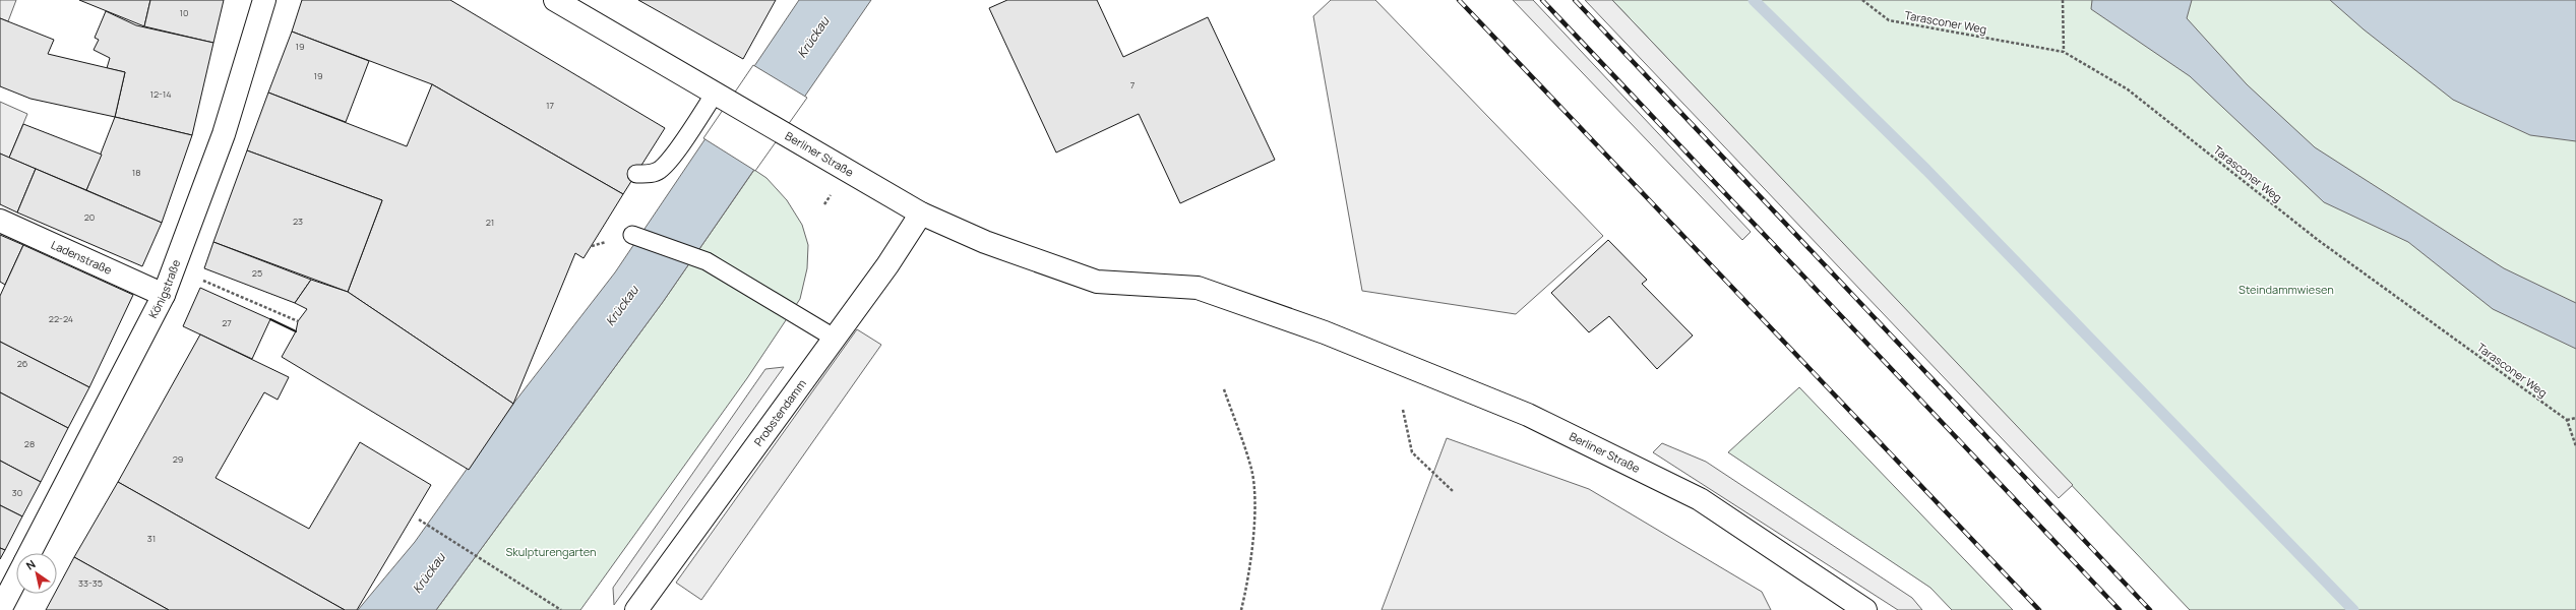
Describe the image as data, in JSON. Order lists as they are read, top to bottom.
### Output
{
  "streets": {
    "main road": [
      "Berliner Straße",
      "Ladenstraße",
      "Königstraße",
      "Probstendamm"
    ],
    "path": ["Tarasconer Weg"]
  },
  "crossings": [
    ["Berliner Straße", "Probstendamm"],
    ["Ladenstraße", "Königstraße"]
  ],
  "water": ["Krückau"],
  "parks": ["Steindammwiesen", "Skulpturengarten"],
  "house_numbers": [
    "10",
    "19",
    "19",
    "7",
    "12-14",
    "17",
    "18",
    "20",
    "23",
    "21",
    "25",
    "22-24",
    "27",
    "26",
    "28",
    "29",
    "30",
    "31",
    "33-35"
  ],
  "north": "top left"
}
